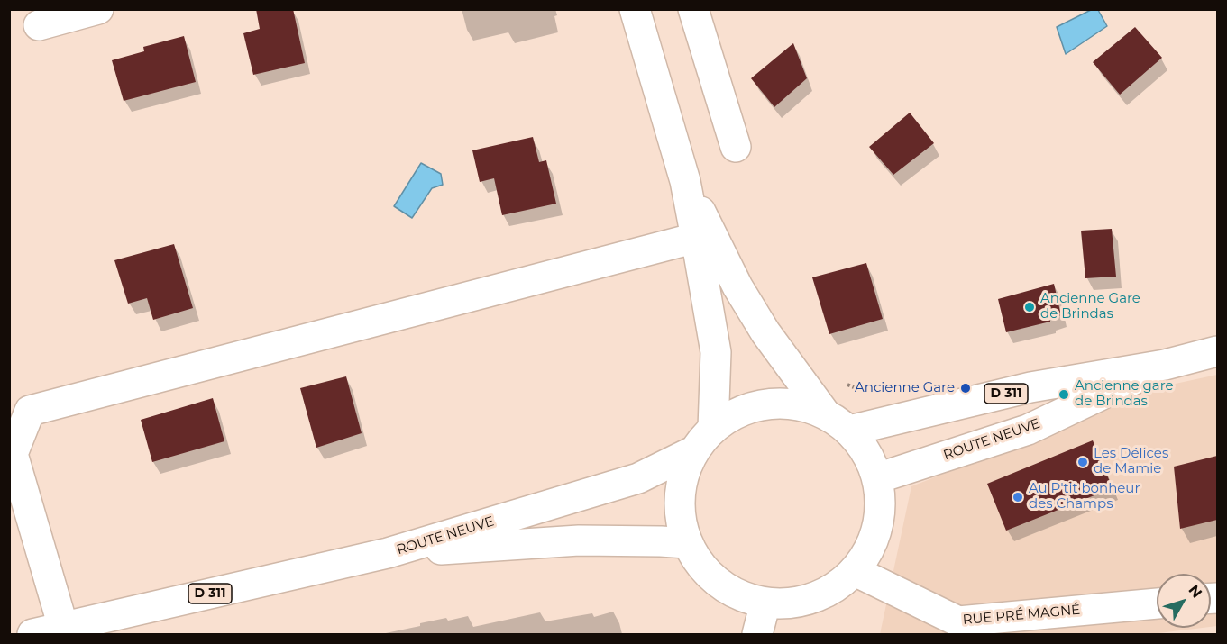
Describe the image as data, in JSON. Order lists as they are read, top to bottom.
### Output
{
  "streets": {
    "main road": ["D 311", "ROUTE NEUVE", "RUE PRÉ MAGNÉ"]
  },
  "crossings": [
    ["D 311", "ROUTE NEUVE"]
  ],
  "places": [
    "Ancienne Gare de Brindas",
    "Ancienne Gare",
    "Ancienne gare de Brindas",
    "Les Délices de Mamie",
    "Au P'tit bonheur des Champs"
  ],
  "north": "top right"
}
